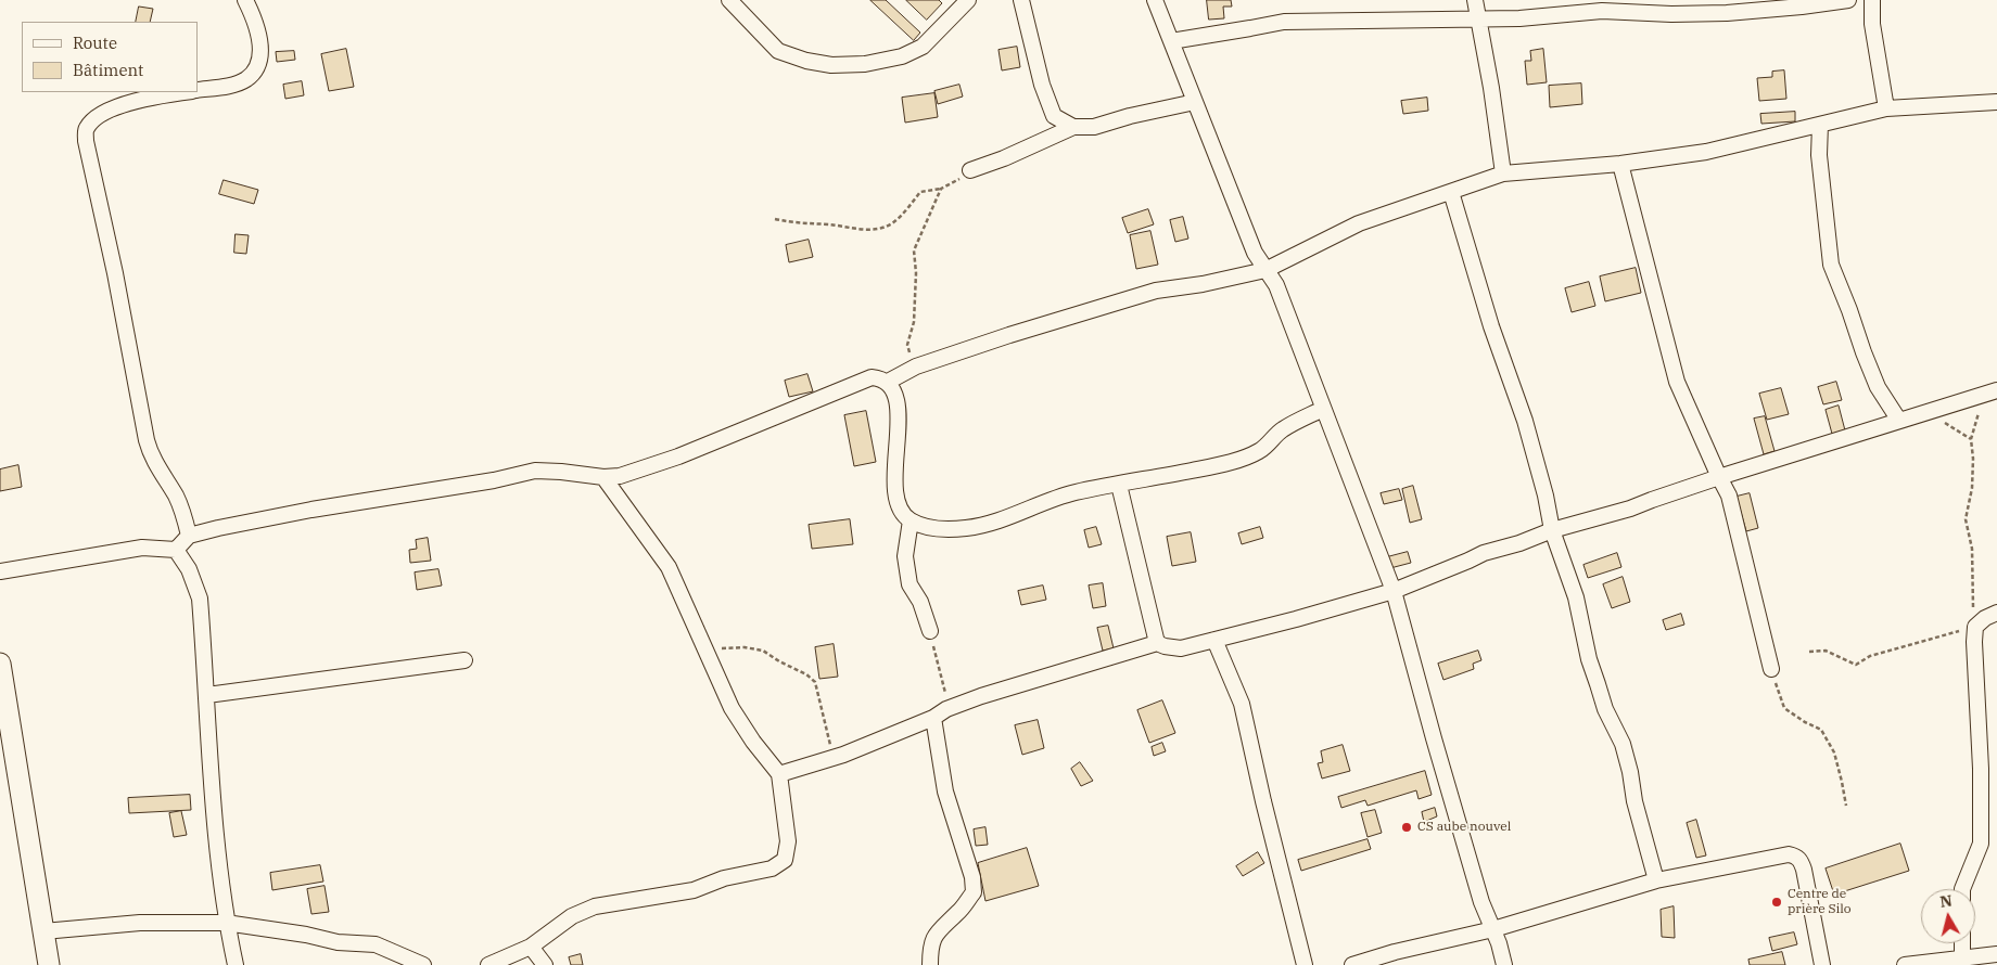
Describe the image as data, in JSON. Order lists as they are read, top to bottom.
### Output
{
  "places": ["CS aube nouvel", "Centre de prière Silo"],
  "legend": ["Route", "Bâtiment"],
  "north": "top"
}
